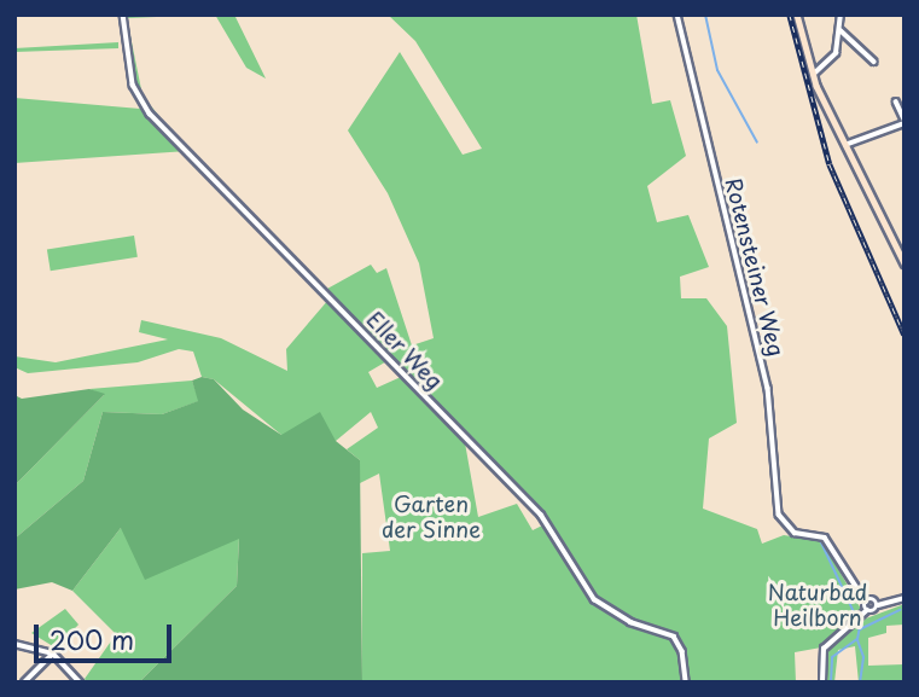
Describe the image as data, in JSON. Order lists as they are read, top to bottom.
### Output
{
  "streets": {
    "street": ["Rotensteiner Weg", "Eller Weg"]
  },
  "parks": ["Garten der Sinne", "Naturbad Heilborn"],
  "scale_bar": "200 m"
}
